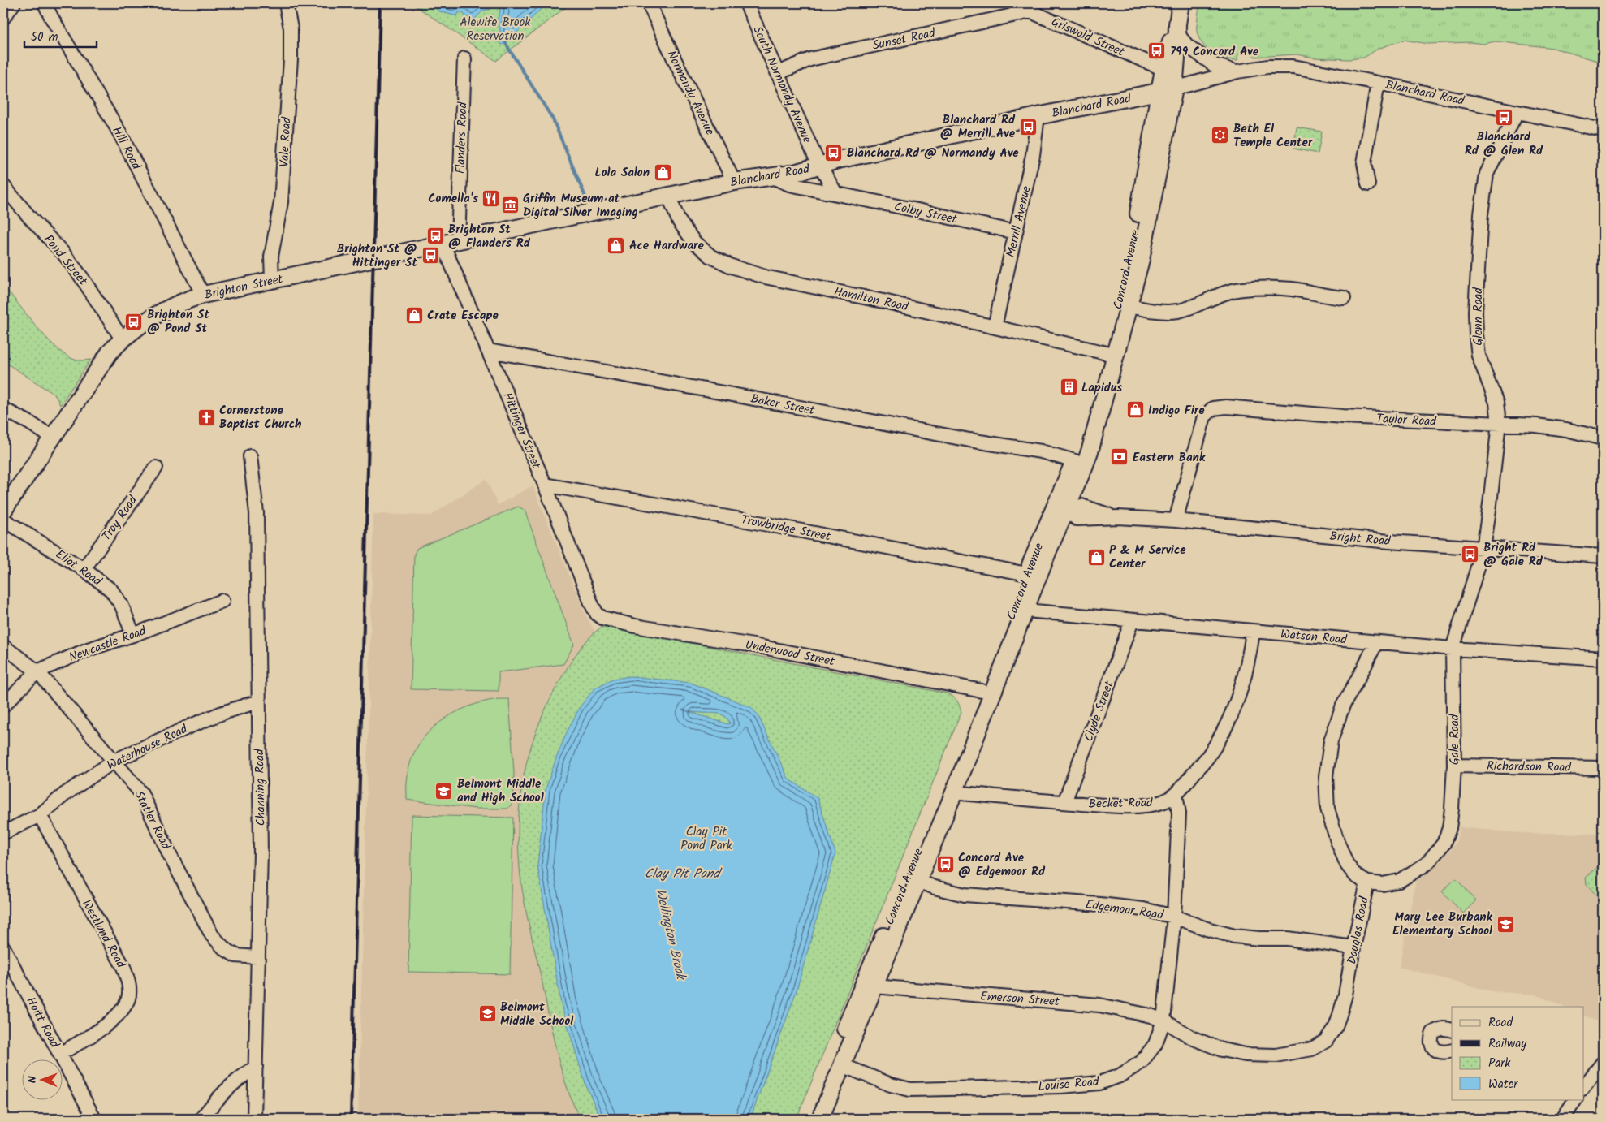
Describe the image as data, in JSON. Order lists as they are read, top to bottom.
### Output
{
  "streets": {
    "main road": ["Blanchard Road", "Concord Avenue", "Brighton Street"],
    "street": [
      "Griswold Street",
      "Sunset Road",
      "South Normandy Avenue",
      "Normandy Avenue",
      "Flanders Road",
      "Vale Road",
      "Hill Road",
      "Colby Street",
      "Merrill Avenue",
      "Pond Street",
      "Hamilton Road",
      "Glenn Road",
      "Baker Street",
      "Taylor Road",
      "Hittinger Street",
      "Troy Road",
      "Trowbridge Street",
      "Bright Road",
      "Eliot Road",
      "Watson Road",
      "Newcastle Road",
      "Underwood Street",
      "Clyde Street",
      "Gale Road",
      "Waterhouse Road",
      "Richardson Road",
      "Channing Road",
      "Becket Road",
      "Statler Road",
      "Edgemoor Road",
      "Douglas Road",
      "Westlund Road",
      "Emerson Street",
      "Hoitt Road",
      "Louise Road"
    ]
  },
  "crossings": [
    ["Griswold Street", "Sunset Road"],
    ["Griswold Street", "Concord Avenue"],
    ["Sunset Road", "South Normandy Avenue"],
    ["South Normandy Avenue", "Blanchard Road"],
    ["Normandy Avenue", "Blanchard Road"],
    ["Blanchard Road", "Colby Street"],
    ["Blanchard Road", "Merrill Avenue"],
    ["Blanchard Road", "Concord Avenue"],
    ["Blanchard Road", "Brighton Street"],
    ["Blanchard Road", "Hamilton Road"],
    ["Blanchard Road", "Glenn Road"],
    ["Flanders Road", "Brighton Street"],
    ["Flanders Road", "Hittinger Street"],
    ["Vale Road", "Brighton Street"],
    ["Hill Road", "Brighton Street"],
    ["Colby Street", "Merrill Avenue"],
    ["Merrill Avenue", "Hamilton Road"],
    ["Pond Street", "Brighton Street"],
    ["Concord Avenue", "Hamilton Road"],
    ["Concord Avenue", "Baker Street"],
    ["Concord Avenue", "Trowbridge Street"],
    ["Concord Avenue", "Bright Road"],
    ["Concord Avenue", "Watson Road"],
    ["Concord Avenue", "Underwood Street"],
    ["Concord Avenue", "Becket Road"],
    ["Concord Avenue", "Edgemoor Road"],
    ["Concord Avenue", "Emerson Street"],
    ["Concord Avenue", "Louise Road"],
    ["Brighton Street", "Hittinger Street"],
    ["Glenn Road", "Taylor Road"],
    ["Glenn Road", "Bright Road"],
    ["Glenn Road", "Gale Road"],
    ["Baker Street", "Hittinger Street"],
    ["Taylor Road", "Bright Road"],
    ["Hittinger Street", "Trowbridge Street"],
    ["Hittinger Street", "Underwood Street"],
    ["Troy Road", "Eliot Road"],
    ["Bright Road", "Gale Road"],
    ["Eliot Road", "Newcastle Road"],
    ["Watson Road", "Clyde Street"],
    ["Watson Road", "Gale Road"],
    ["Watson Road", "Becket Road"],
    ["Watson Road", "Douglas Road"],
    ["Newcastle Road", "Statler Road"],
    ["Clyde Street", "Becket Road"],
    ["Gale Road", "Richardson Road"],
    ["Gale Road", "Douglas Road"],
    ["Waterhouse Road", "Channing Road"],
    ["Waterhouse Road", "Statler Road"],
    ["Waterhouse Road", "Westlund Road"],
    ["Channing Road", "Statler Road"],
    ["Becket Road", "Louise Road"],
    ["Edgemoor Road", "Douglas Road"],
    ["Edgemoor Road", "Louise Road"],
    ["Douglas Road", "Emerson Street"],
    ["Douglas Road", "Louise Road"],
    ["Westlund Road", "Hoitt Road"],
    ["Emerson Street", "Louise Road"]
  ],
  "water": ["Clay Pit Pond", "Wellington Brook"],
  "parks": ["Alewife Brook Reservation", "Clay Pit Pond Park"],
  "places": {
    "bus stop": [
      "799 Concord Ave",
      "Blanchard Rd @ Glen Rd",
      "Blanchard Rd @ Merrill Ave",
      "Blanchard Rd @ Normandy Ave",
      "Brighton St @ Flanders Rd",
      "Brighton St @ Hittinger St",
      "Brighton St @ Pond St",
      "Bright Rd @ Gale Rd",
      "Concord Ave @ Edgemoor Rd"
    ],
    "synagogue": ["Beth El Temple Center"],
    "shop": [
      "Lola Salon",
      "Ace Hardware",
      "Crate Escape",
      "Indigo Fire",
      "P & M Service Center"
    ],
    "restaurant": ["Comella's"],
    "museum": ["Griffin Museum at Digital Silver Imaging"],
    "building": ["Lapidus"],
    "church": ["Cornerstone Baptist Church"],
    "bank": ["Eastern Bank"],
    "school or university": ["Belmont Middle and High School", "Mary Lee Burbank Elementary School", "Belmont Middle School"]
  },
  "legend": [
    "Road",
    "Railway",
    "Park",
    "Water"
  ],
  "scale_bar": "50 m",
  "north": "left"
}
